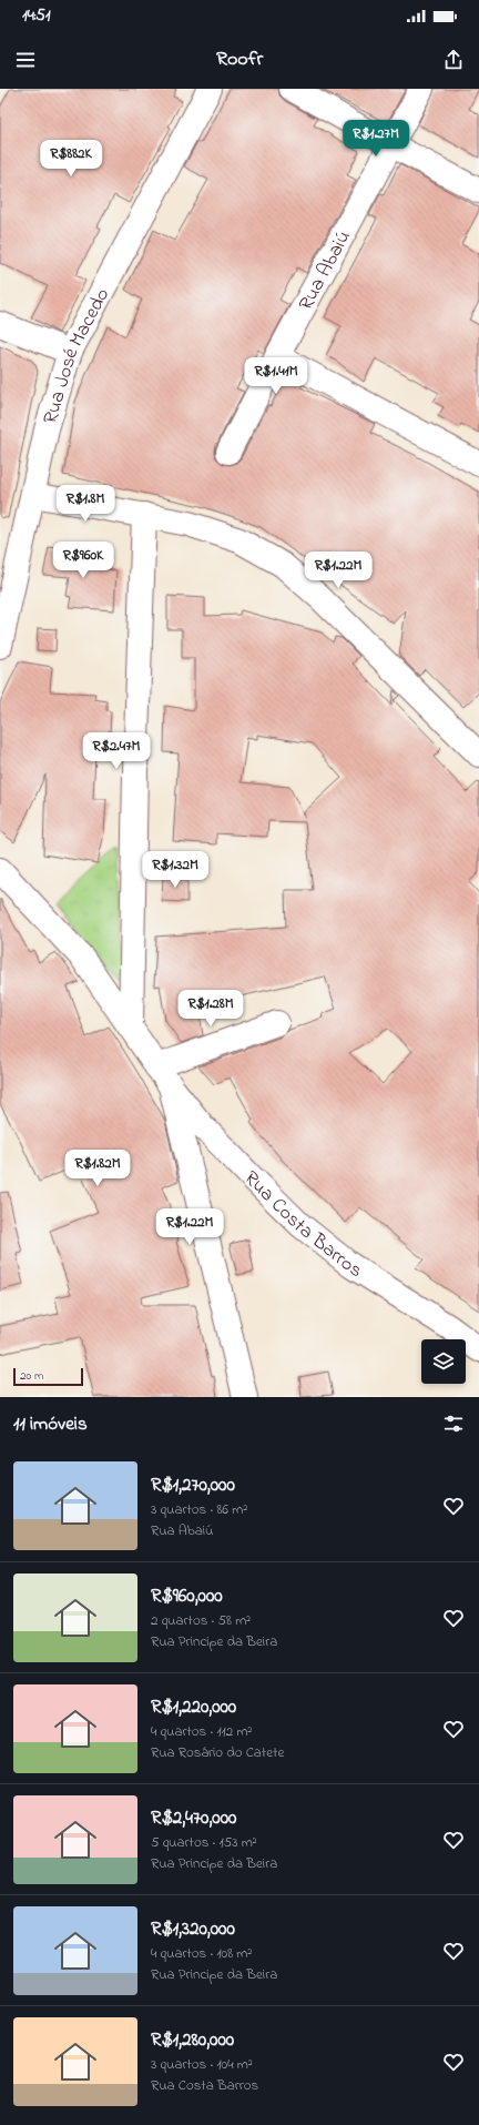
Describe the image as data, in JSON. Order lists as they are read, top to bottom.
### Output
{
  "streets": {
    "street": ["Rua Abaiú", "Rua José Macedo", "Rua Costa Barros"]
  },
  "scale_bar": "20 m",
  "page": {
    "status": "14:51",
    "header": "Roofr",
    "price": [
      "R$1.27M",
      "R$882K",
      "R$1.41M",
      "R$1.8M",
      "R$960K",
      "R$1.22M",
      "R$2.47M",
      "R$1.32M",
      "R$1.28M",
      "R$1.82M",
      "R$1.22M"
    ],
    "scale": "20 m",
    "heading": "11 imóveis",
    "list": [
      {
        "name": "R$1,270,000",
        "note": "3 quartos · 86 m² · Rua Abaiú"
      },
      {
        "name": "R$960,000",
        "note": "2 quartos · 58 m² · Rua Principe da Beira"
      },
      {
        "name": "R$1,220,000",
        "note": "4 quartos · 112 m² · Rua Rosário do Catete"
      },
      {
        "name": "R$2,470,000",
        "note": "5 quartos · 153 m² · Rua Principe da Beira"
      },
      {
        "name": "R$1,320,000",
        "note": "4 quartos · 108 m² · Rua Principe da Beira"
      },
      {
        "name": "R$1,280,000",
        "note": "3 quartos · 104 m² · Rua Costa Barros"
      }
    ]
  }
}
